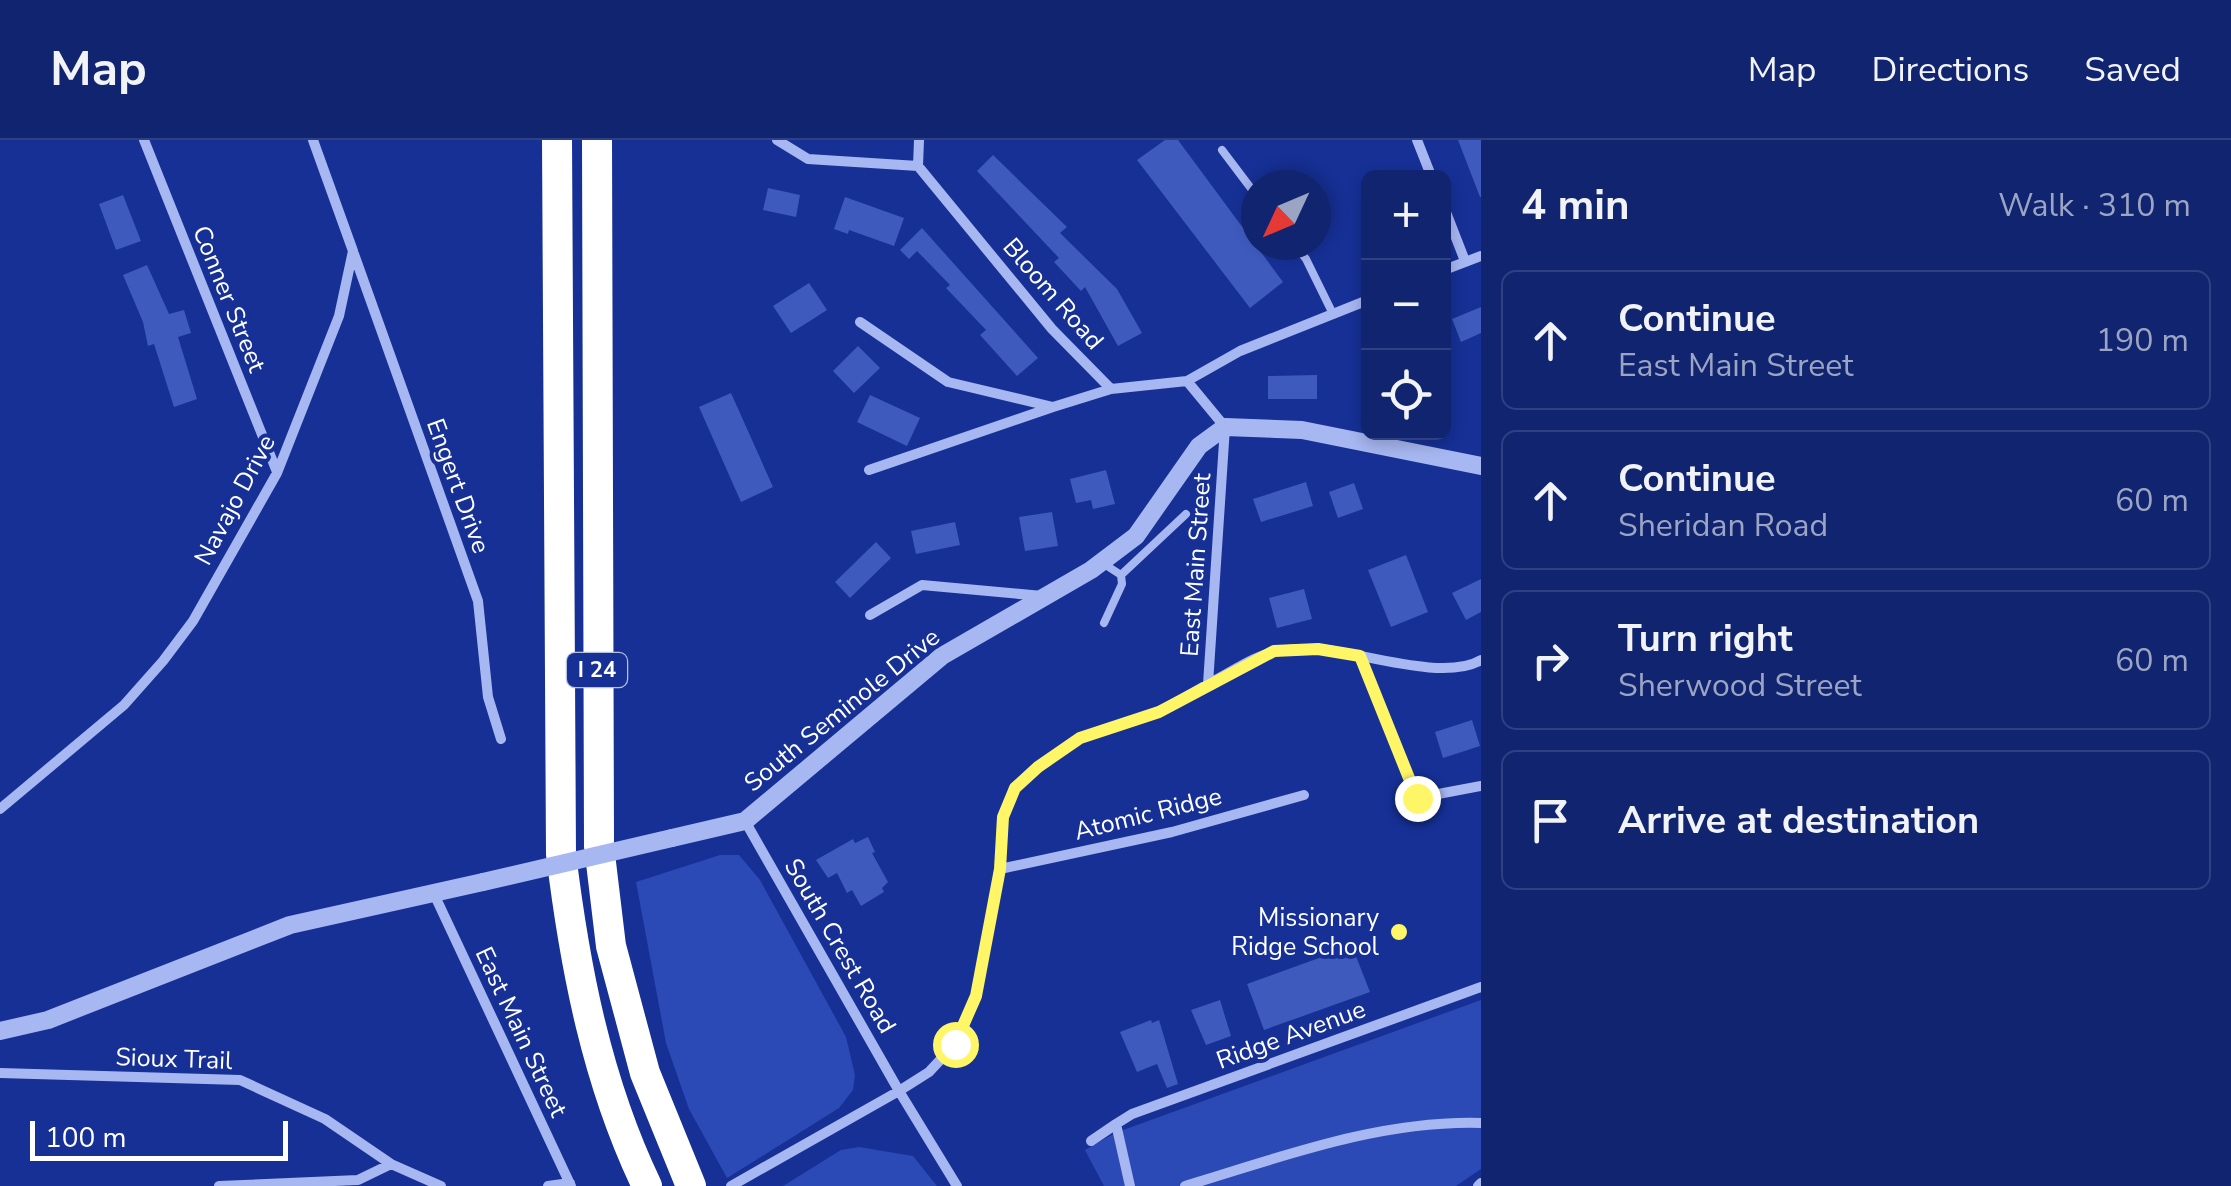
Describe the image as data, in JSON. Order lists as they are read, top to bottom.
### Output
{
  "streets": {
    "highway": ["I 24"],
    "street": [
      "Bloom Road",
      "Conner Street",
      "Engert Drive",
      "Navajo Drive",
      "East Main Street",
      "South Seminole Drive",
      "Atomic Ridge",
      "South Crest Road",
      "Ridge Avenue",
      "Sioux Trail"
    ]
  },
  "crossings": [
    ["Conner Street", "Navajo Drive"],
    ["Engert Drive", "Navajo Drive"],
    ["East Main Street", "South Seminole Drive"],
    ["East Main Street", "Atomic Ridge"],
    ["East Main Street", "South Crest Road"],
    ["South Seminole Drive", "South Crest Road"]
  ],
  "places": ["Missionary Ridge School"],
  "scale_bar": "100 m",
  "north": "bottom left",
  "page": {
    "header": "Map",
    "nav": ["Map", "Directions", "Saved"],
    "heading": ["4 min", "Walk · 310 m"],
    "map_buttons": ["+", "−"],
    "list": [
      ["Continue", "East Main Street", "190 m"],
      ["Continue", "Sheridan Road", "60 m"],
      ["Turn right", "Sherwood Street", "60 m"],
      "Arrive at destination"
    ],
    "scale": "100 m"
  }
}
